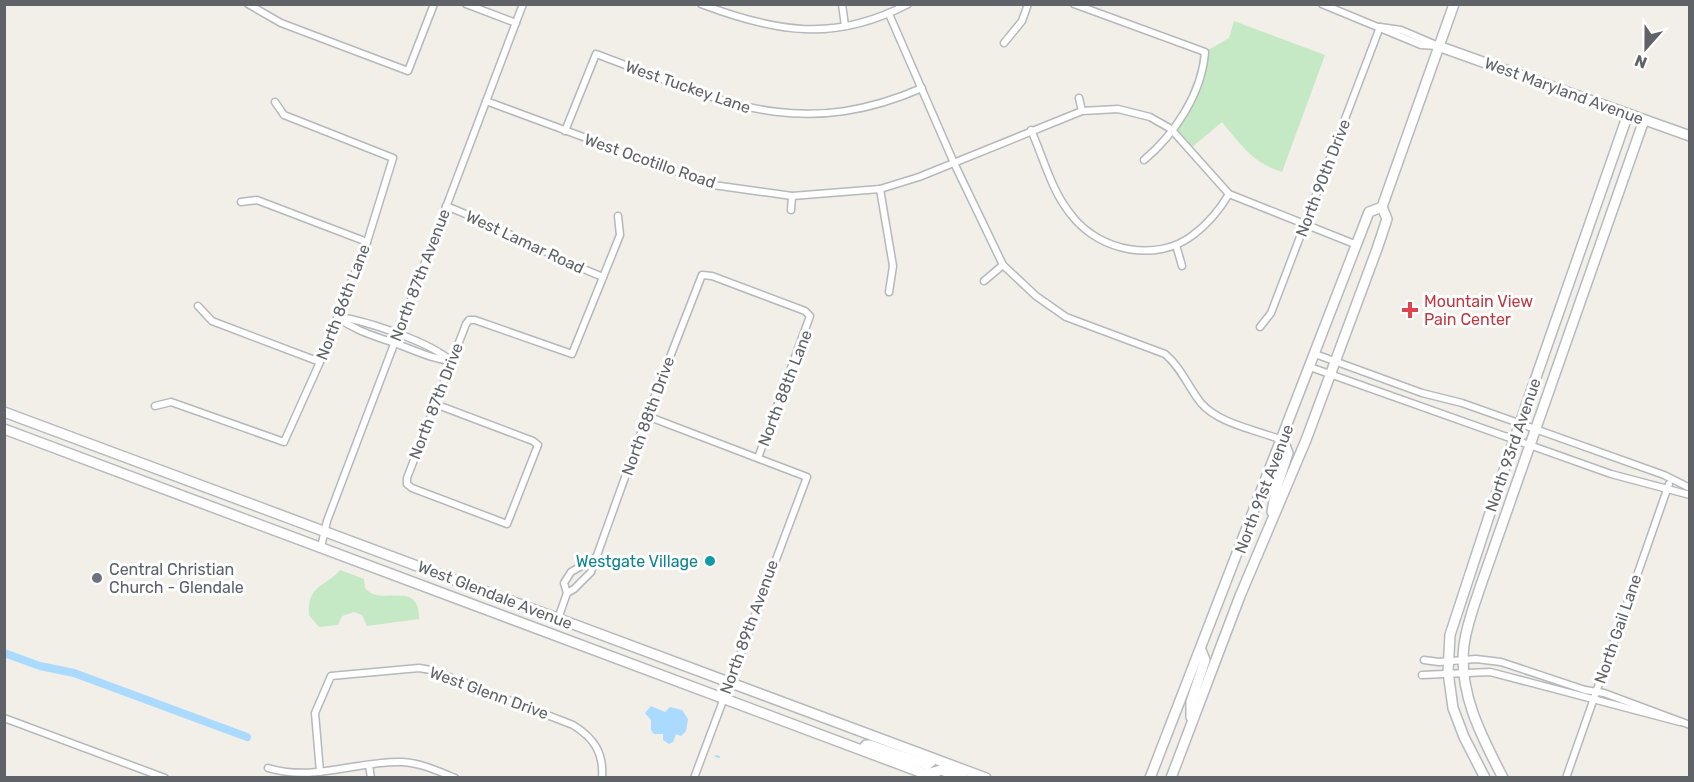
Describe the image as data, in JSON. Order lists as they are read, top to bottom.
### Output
{
  "streets": {
    "main road": [
      "West Maryland Avenue",
      "North 93rd Avenue",
      "North 91st Avenue",
      "West Glendale Avenue"
    ],
    "street": [
      "West Tuckey Lane",
      "West Ocotillo Road",
      "North 90th Drive",
      "West Lamar Road",
      "North 87th Avenue",
      "North 86th Lane",
      "North 88th Lane",
      "North 87th Drive",
      "North 88th Drive",
      "North 89th Avenue",
      "North Gail Lane",
      "West Glenn Drive"
    ]
  },
  "crossings": [
    ["West Tuckey Lane", "West Ocotillo Road"],
    ["West Maryland Avenue", "North 90th Drive"],
    ["West Maryland Avenue", "North 93rd Avenue"],
    ["West Maryland Avenue", "North 91st Avenue"],
    ["West Ocotillo Road", "North 87th Avenue"],
    ["West Lamar Road", "North 87th Avenue"],
    ["West Lamar Road", "North 87th Drive"],
    ["North 87th Avenue", "West Glendale Avenue"],
    ["North 88th Lane", "North 88th Drive"],
    ["North 88th Lane", "North 89th Avenue"],
    ["West Glendale Avenue", "North 89th Avenue"]
  ],
  "places": {
    "health": ["Mountain View Pain Center"],
    "other": ["Westgate Village", "Central Christian Church - Glendale"]
  },
  "north": "bottom"
}
